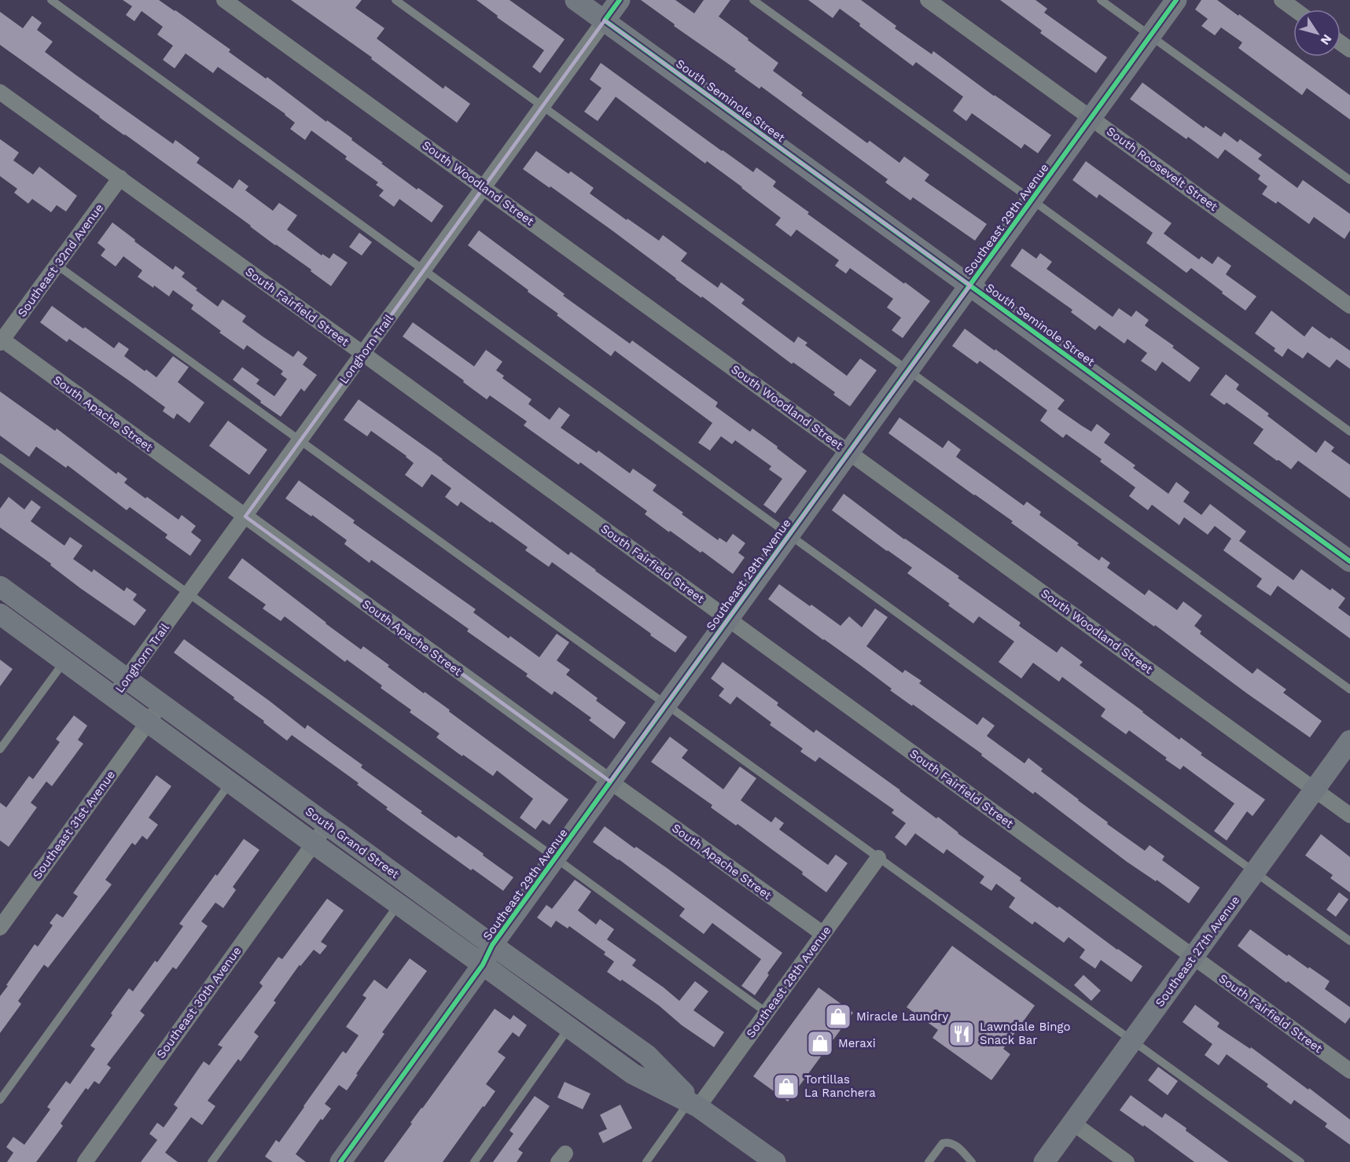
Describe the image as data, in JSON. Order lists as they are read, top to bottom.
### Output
{
  "streets": {
    "street": [
      "South Seminole Street",
      "South Roosevelt Street",
      "South Woodland Street",
      "Southeast 29th Avenue",
      "Southeast 32nd Avenue",
      "South Fairfield Street",
      "Longhorn Trail",
      "South Apache Street",
      "Southeast 31st Avenue",
      "South Grand Street",
      "Southeast 27th Avenue",
      "Southeast 28th Avenue",
      "Southeast 30th Avenue"
    ]
  },
  "crossings": [
    ["South Seminole Street", "Southeast 29th Avenue"],
    ["South Seminole Street", "Longhorn Trail"],
    ["South Roosevelt Street", "Southeast 29th Avenue"],
    ["South Woodland Street", "Southeast 29th Avenue"],
    ["South Woodland Street", "Longhorn Trail"],
    ["South Woodland Street", "Southeast 27th Avenue"],
    ["Southeast 29th Avenue", "South Fairfield Street"],
    ["Southeast 29th Avenue", "South Apache Street"],
    ["Southeast 29th Avenue", "South Grand Street"],
    ["Southeast 32nd Avenue", "South Fairfield Street"],
    ["Southeast 32nd Avenue", "South Apache Street"],
    ["South Fairfield Street", "Longhorn Trail"],
    ["South Fairfield Street", "Southeast 27th Avenue"],
    ["Longhorn Trail", "South Apache Street"],
    ["Longhorn Trail", "South Grand Street"],
    ["South Apache Street", "Southeast 28th Avenue"],
    ["Southeast 31st Avenue", "South Grand Street"],
    ["South Grand Street", "Southeast 28th Avenue"],
    ["South Grand Street", "Southeast 30th Avenue"]
  ],
  "places": {
    "shop": ["Miracle Laundry", "Meraxi", "Tortillas La Ranchera"],
    "restaurant": ["Lawndale Bingo Snack Bar"]
  },
  "north": "bottom right"
}
